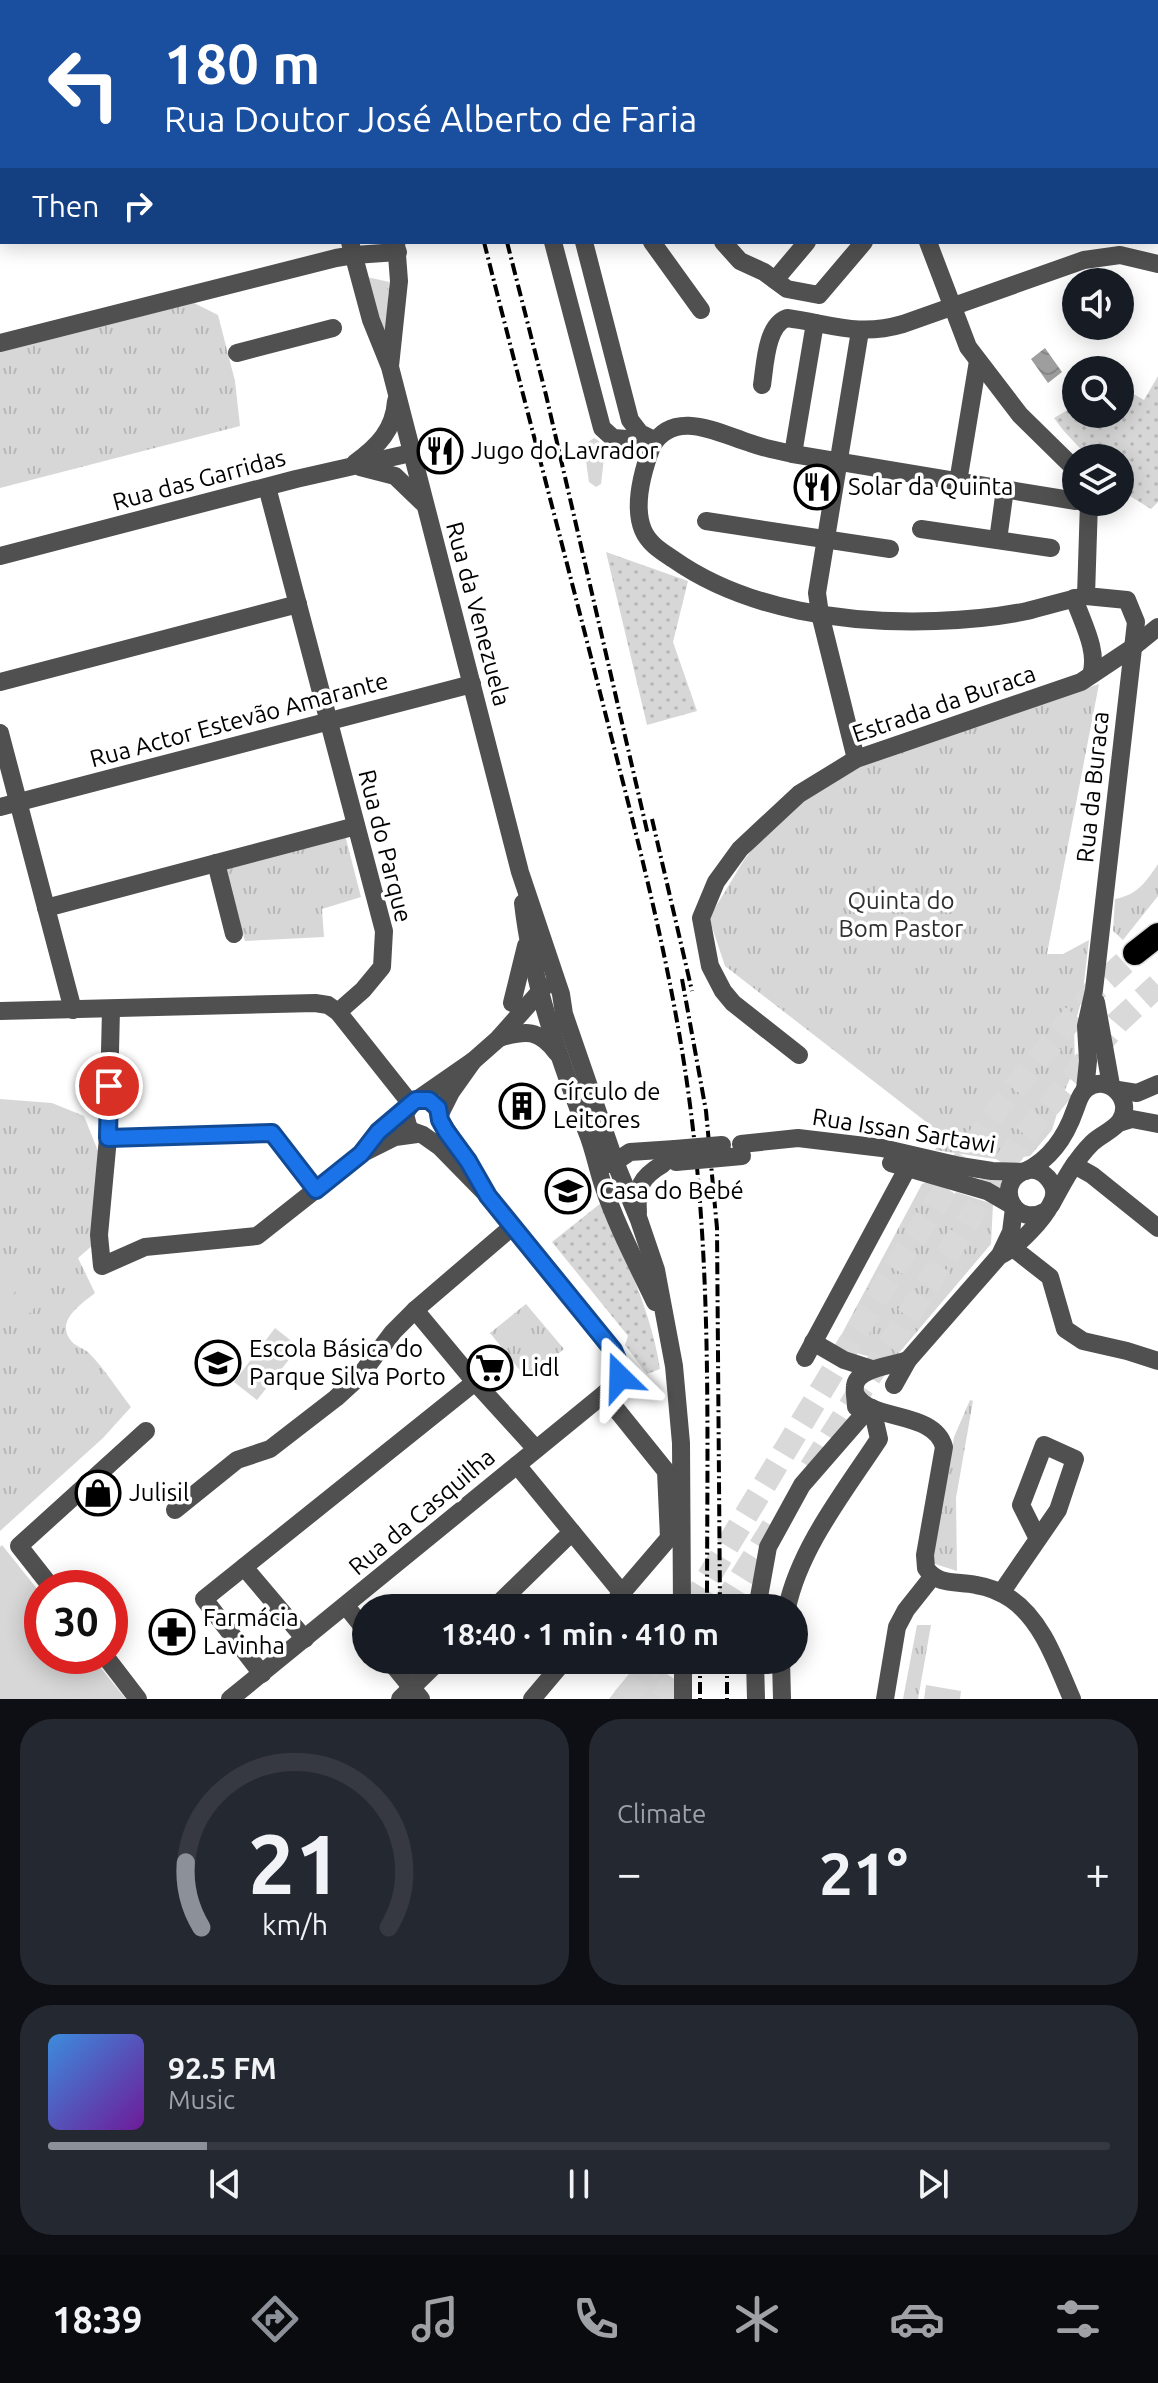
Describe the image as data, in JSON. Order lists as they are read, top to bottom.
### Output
{
  "streets": {
    "street": [
      "Rua das Garridas",
      "Rua da Venezuela",
      "Estrada da Buraca",
      "Rua Actor Estevão Amarante",
      "Rua da Buraca",
      "Rua do Parque",
      "Rua Issan Sartawi",
      "Rua da Casquilha"
    ]
  },
  "crossings": [
    ["Rua das Garridas", "Rua da Venezuela"],
    ["Rua das Garridas", "Rua do Parque"],
    ["Rua da Venezuela", "Rua Actor Estevão Amarante"],
    ["Rua da Venezuela", "Rua Issan Sartawi"],
    ["Estrada da Buraca", "Rua da Buraca"],
    ["Rua Actor Estevão Amarante", "Rua do Parque"]
  ],
  "parks": ["Quinta do Bom Pastor"],
  "places": {
    "restaurant": ["Jugo do Lavrador", "Solar da Quinta"],
    "building": ["Círculo de Leitores"],
    "school or university": ["Casa do Bebé", "Escola Básica do Parque Silva Porto"],
    "supermarket": ["Lidl"],
    "shop": ["Julisil"],
    "pharmacy": ["Farmácia Lavinha"]
  },
  "page": {
    "turn": ["180 m", "Rua Doutor José Alberto de Faria"],
    "then": "Then",
    "limit": "30",
    "trip": "18:40 · 1 min · 410 m",
    "tile": "Climate",
    "heat": ["−", "21°", "+"],
    "song": ["92.5 FM", "Music"],
    "tabs": "18:39",
    "gauge": ["21", "km/h"]
  }
}
